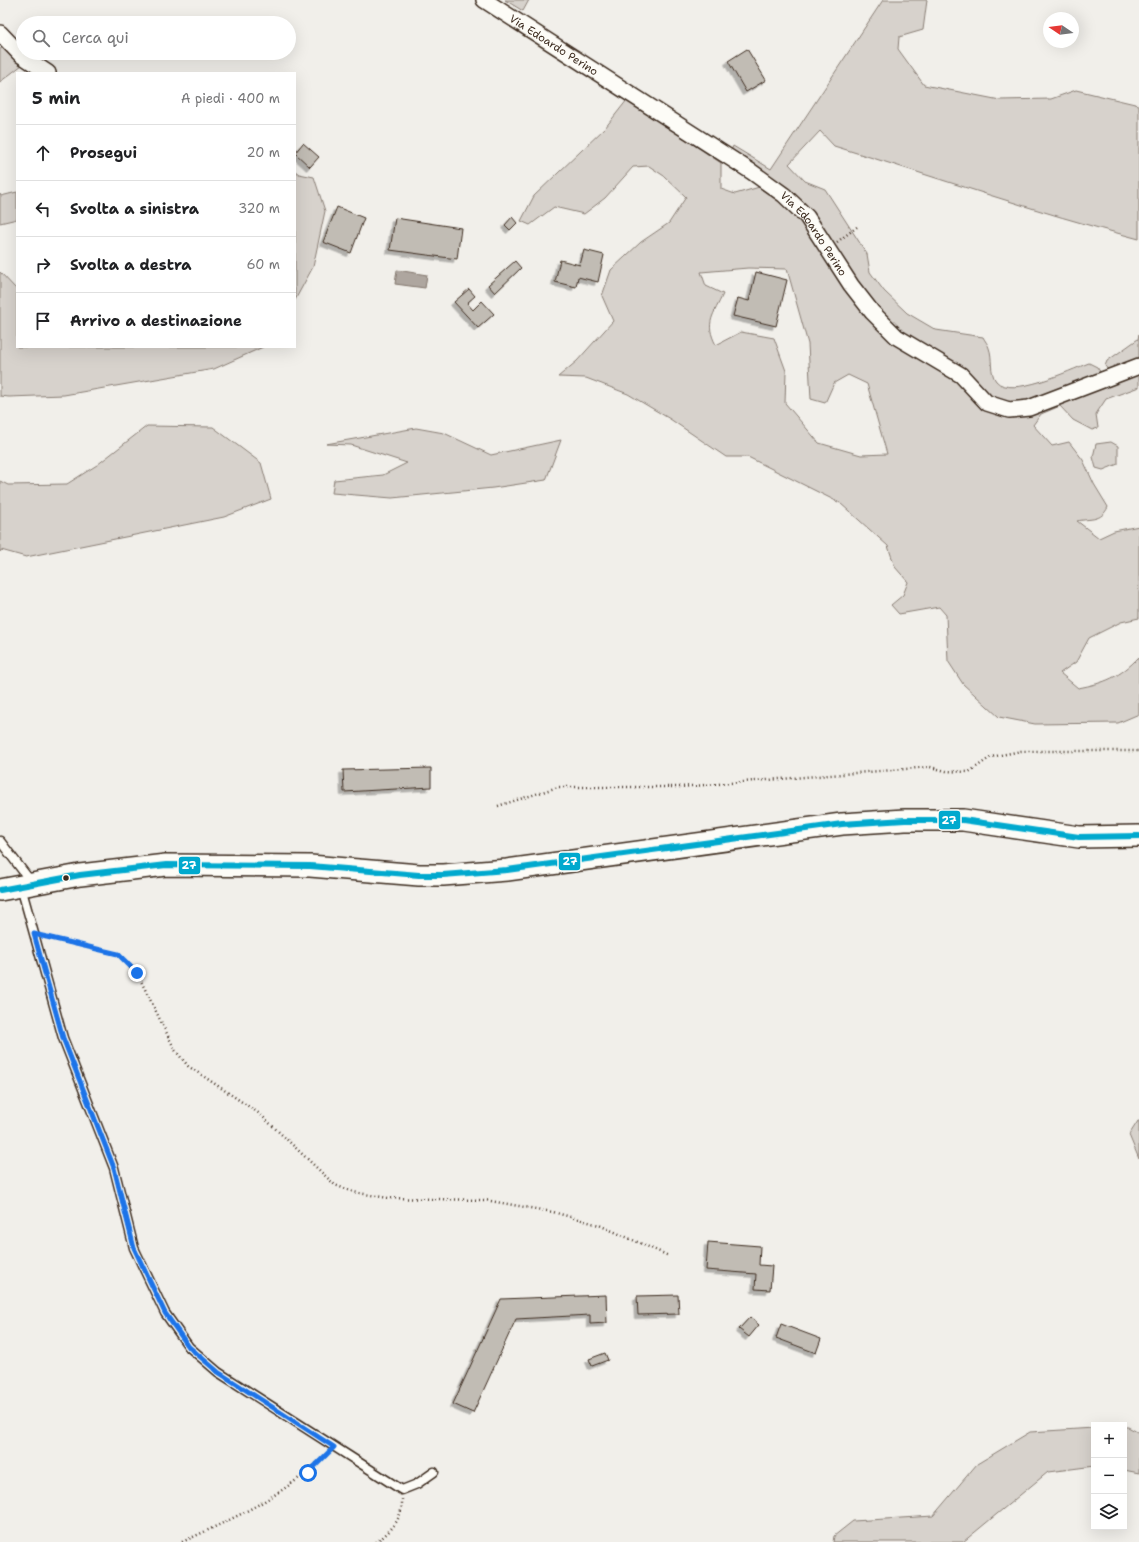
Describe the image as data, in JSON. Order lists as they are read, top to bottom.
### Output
{
  "streets": {
    "street": ["Via Edoardo Perino"]
  },
  "lines": ["transit line 27"],
  "north": "left",
  "page": {
    "search": "Cerca qui",
    "heading": ["5 min", "A piedi · 400 m"],
    "list": [
      ["Prosegui", "20 m"],
      ["Svolta a sinistra", "320 m"],
      ["Svolta a destra", "60 m"],
      "Arrivo a destinazione"
    ],
    "map_buttons": ["+", "−"]
  }
}
